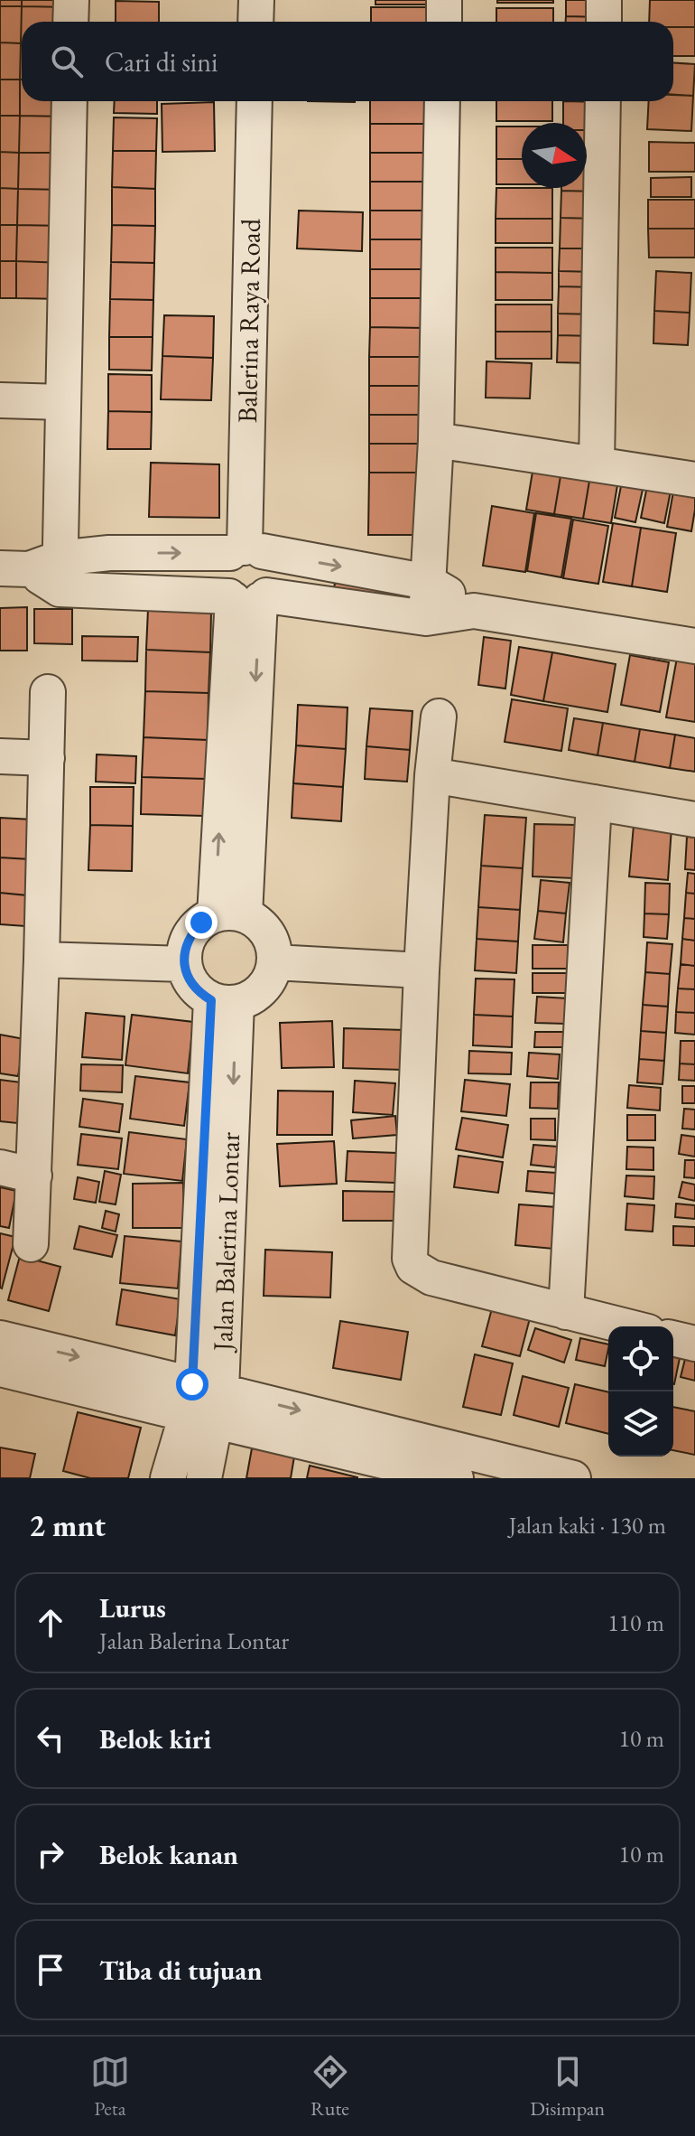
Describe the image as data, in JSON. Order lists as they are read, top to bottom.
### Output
{
  "streets": {
    "street": ["Balerina Raya Road", "Jalan Balerina Lontar"]
  },
  "north": "right",
  "page": {
    "search": "Cari di sini",
    "heading": ["2 mnt", "Jalan kaki · 130 m"],
    "list": [
      ["Lurus", "Jalan Balerina Lontar", "110 m"],
      ["Belok kiri", "10 m"],
      ["Belok kanan", "10 m"],
      "Tiba di tujuan"
    ],
    "nav": ["Peta", "Rute", "Disimpan"]
  }
}
